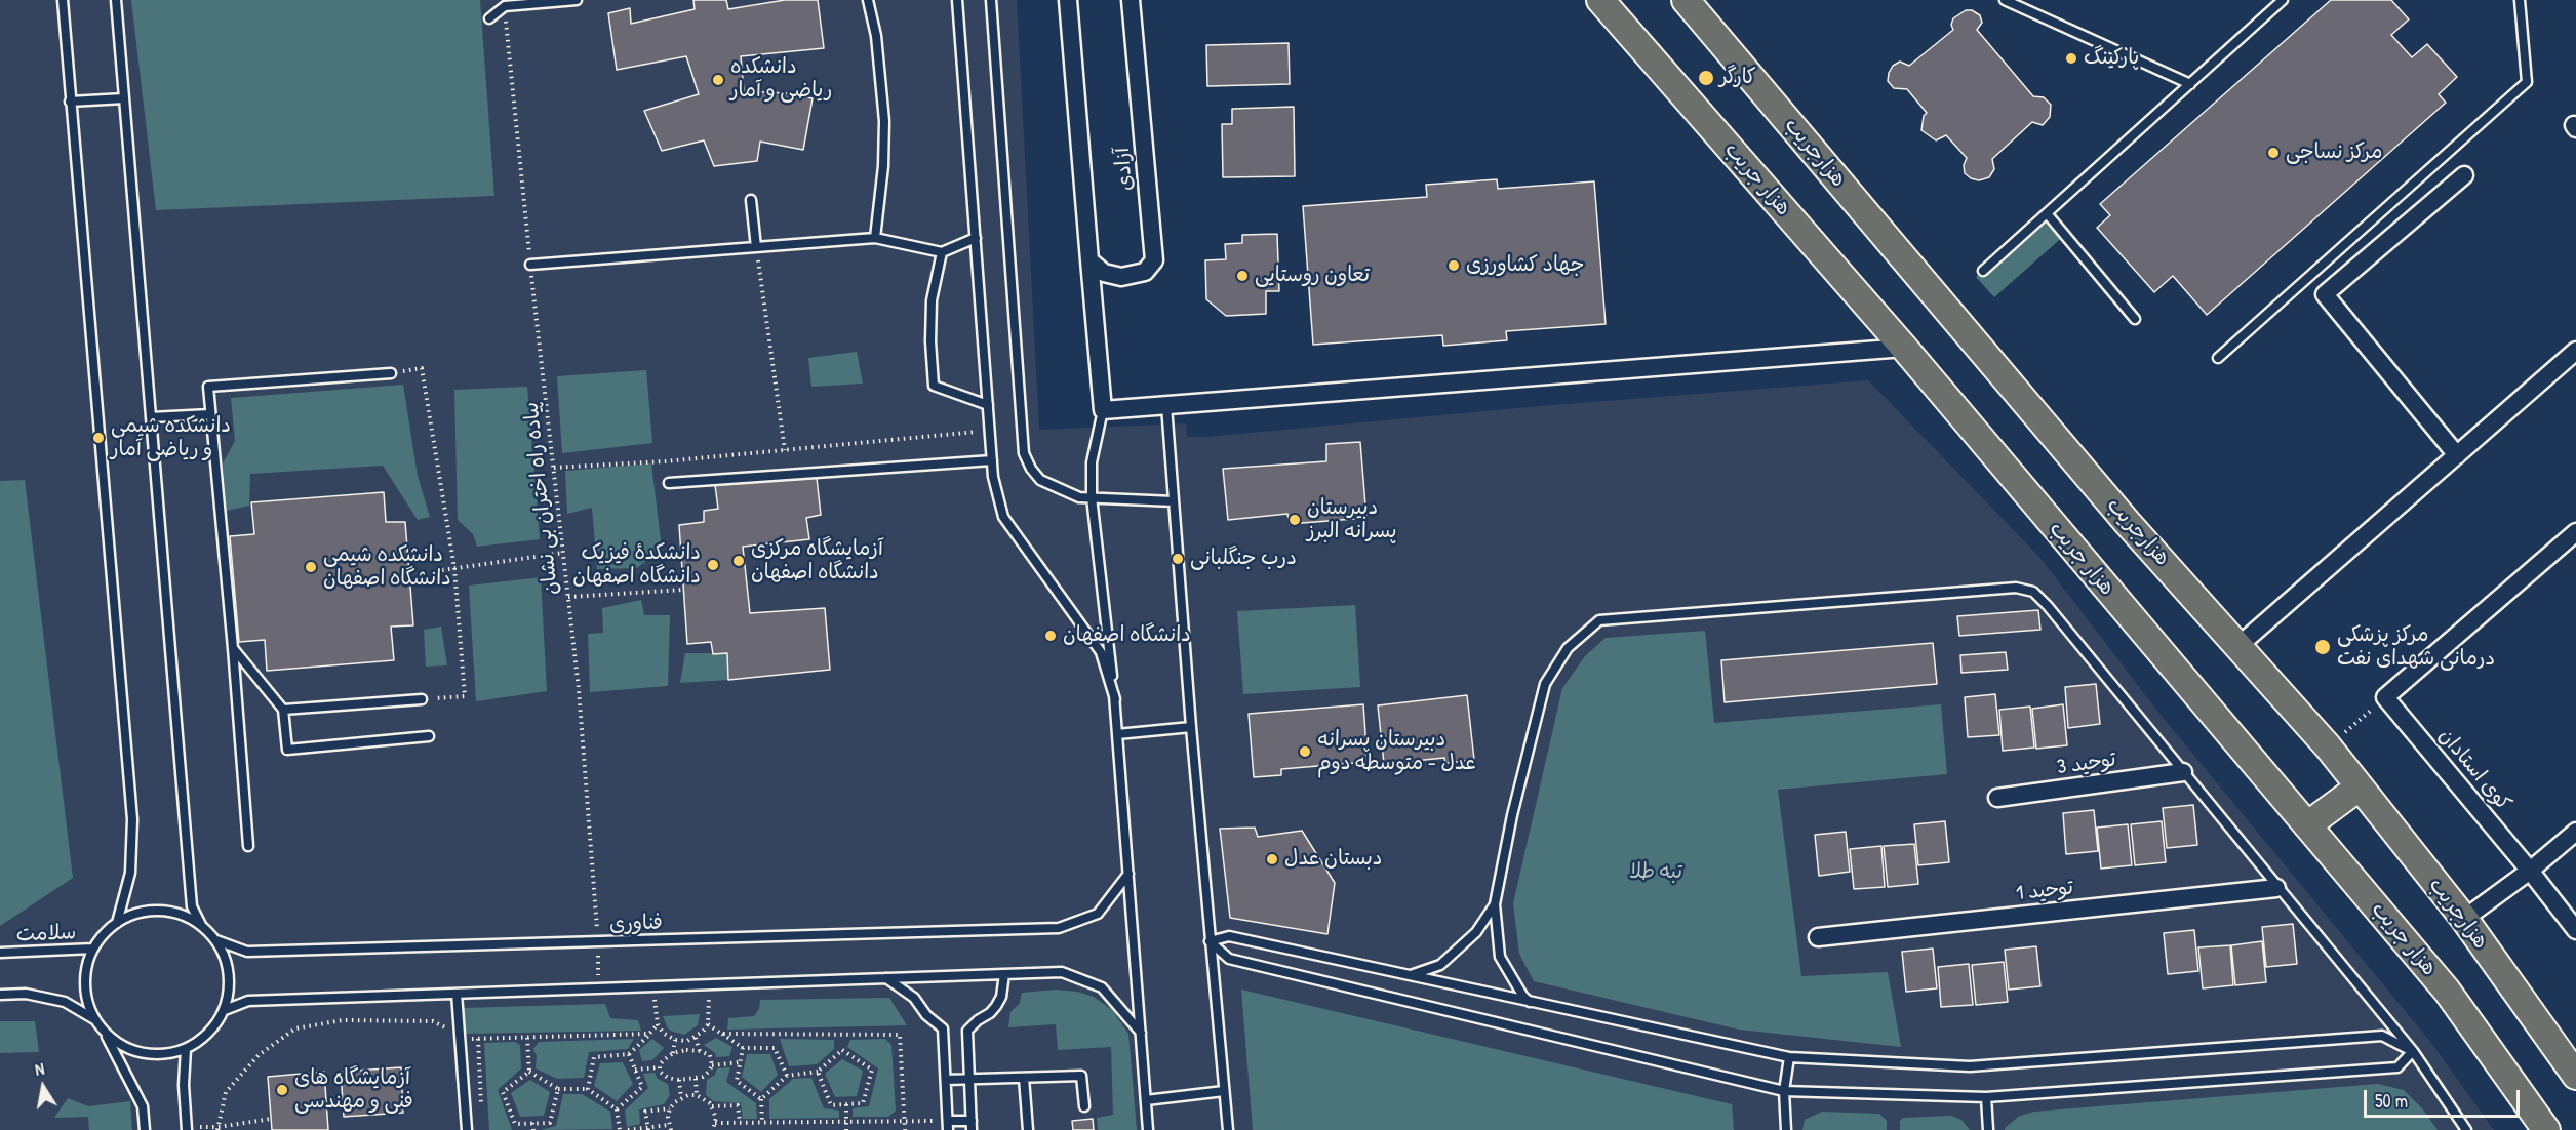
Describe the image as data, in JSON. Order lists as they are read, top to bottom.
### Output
{
  "streets": {
    "main road": ["هزارجریب", "هزار جریب"],
    "street": [
      "آزادی",
      "توحید 3",
      "کوی استادان",
      "توحید 1"
    ],
    "lane": ["فناوری", "سلامت"],
    "path": ["پیاده راه اختران بی نشان"]
  },
  "crossings": [
    ["پیاده راه اختران بی نشان", "فناوری"],
    ["فناوری", "سلامت"]
  ],
  "parks": ["تبه طلا"],
  "places": [
    "پارکینگ",
    "کارگر",
    "دانشکده ریاضی و آمار",
    "مرکز نساجی",
    "جهاد کشاورزی",
    "تعاون روستایی",
    "دانشکده شیمی و ریاضی آمار",
    "دبیرستان پسرانه البرز",
    "درب جنگلبانی",
    "آزمایشگاه مرکزی دانشگاه اصفهان",
    "دانشکدهٔ فیزیک دانشگاه اصفهان",
    "دانشکده شیمی دانشگاه اصفهان",
    "دانشگاه اصفهان",
    "مرکز پزشکی درمانی شهدای نفت",
    "دبیرستان پسرانه عدل - متوسطه دوم",
    "دبستان عدل",
    "آزمایشگاه های فنی و مهندسی"
  ],
  "scale_bar": "50 m",
  "north": "top"
}
